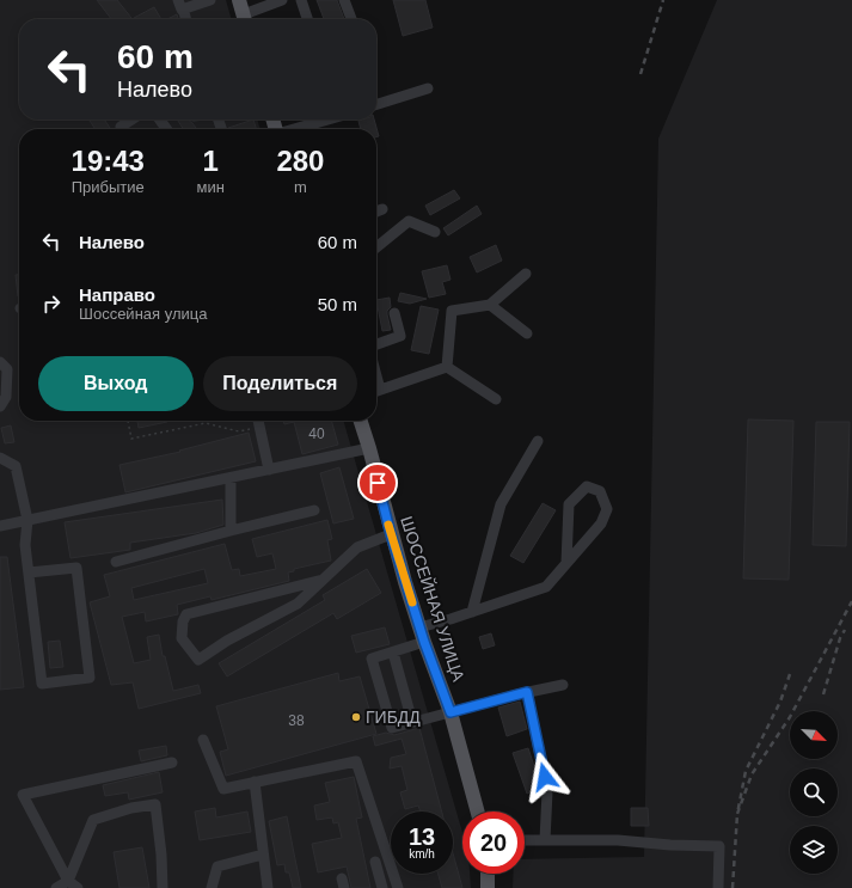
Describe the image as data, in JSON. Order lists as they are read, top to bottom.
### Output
{
  "streets": {
    "main road": ["ШОССЕЙНАЯ УЛИЦА"]
  },
  "places": ["ГИБДД"],
  "house_numbers": ["40", "38"],
  "north": "bottom right",
  "page": {
    "turn": ["60 m", "Налево"],
    "eta": [
      "19:43",
      "Прибытие",
      "1",
      "мин",
      "280",
      "m"
    ],
    "list": [
      {
        "name": "Налево",
        "value": "60 m"
      },
      {
        "name": "Направо",
        "note": "Шоссейная улица",
        "value": "50 m"
      }
    ],
    "buttons": ["Выход", "Поделиться"],
    "speed": "13 km/h",
    "limit": "20"
  }
}
